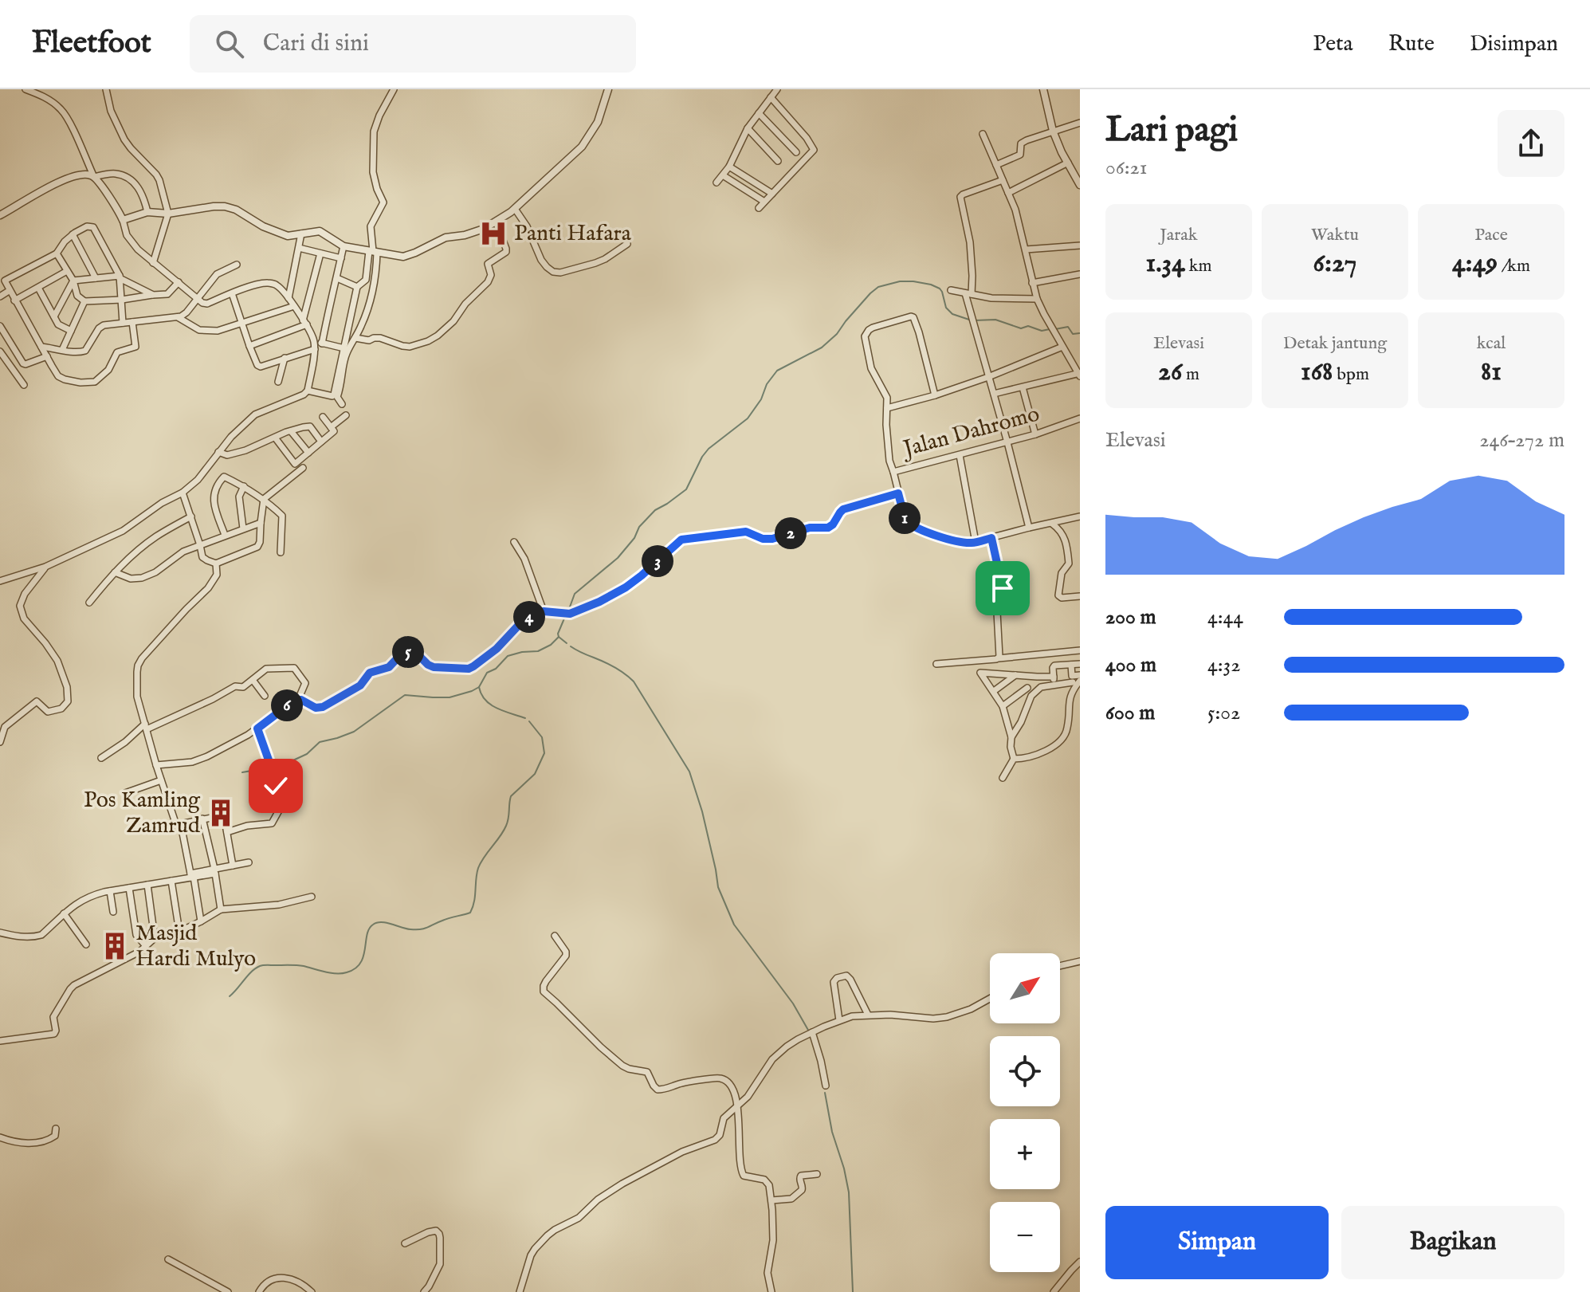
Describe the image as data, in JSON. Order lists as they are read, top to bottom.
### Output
{
  "streets": {
    "street": ["Jalan Dahromo"]
  },
  "places": {
    "hospital": ["Panti Hafara"],
    "building": ["Pos Kamling Zamrud", "Masjid Hardi Mulyo"]
  },
  "north": "top right",
  "page": {
    "header": "Fleetfoot",
    "search": "Cari di sini",
    "nav": ["Peta", "Rute", "Disimpan"],
    "heading": ["Lari pagi", "06:21"],
    "stats": [
      ["Jarak", "1.34 km"],
      ["Waktu", "6:27"],
      ["Pace", "4:49 /km"],
      ["Elevasi", "26 m"],
      ["Detak jantung", "168 bpm"],
      ["kcal", "81"]
    ],
    "chart": ["Elevasi", "246–272 m"],
    "pins": [
      "1",
      "2",
      "3",
      "4",
      "5",
      "6"
    ],
    "list": [
      {
        "name": "200 m",
        "note": "4:44"
      },
      {
        "name": "400 m",
        "note": "4:32"
      },
      {
        "name": "600 m",
        "note": "5:02"
      }
    ],
    "map_buttons": ["+", "−"],
    "buttons": ["Simpan", "Bagikan"]
  }
}
